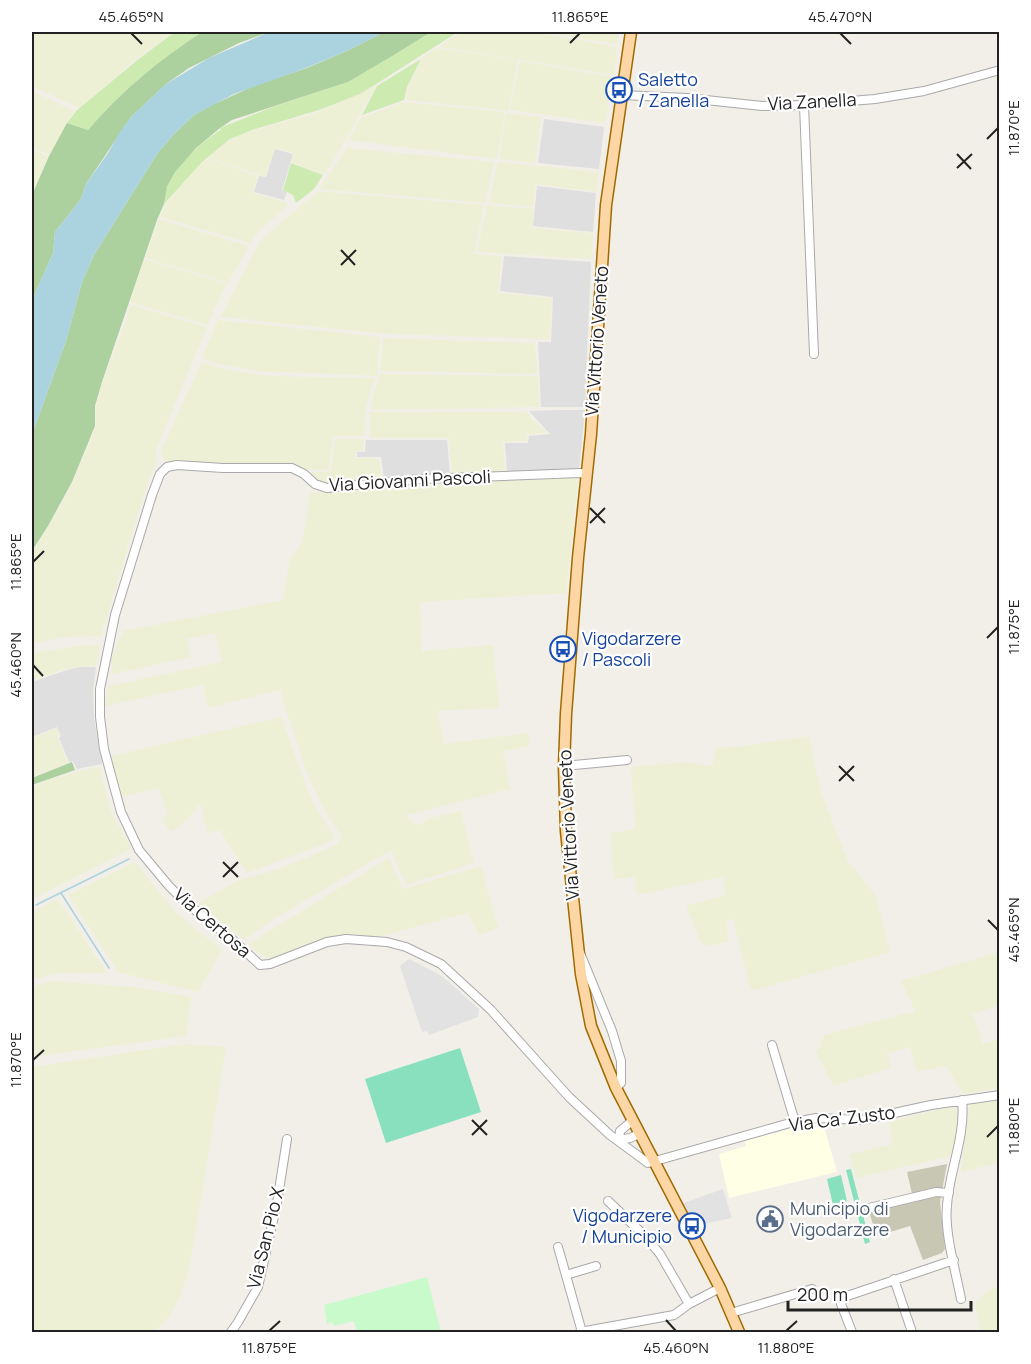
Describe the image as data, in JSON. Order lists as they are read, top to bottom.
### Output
{
  "streets": {
    "main road": ["Via Vittorio Veneto"],
    "street": [
      "Via Zanella",
      "Via Giovanni Pascoli",
      "Via Certosa",
      "Via Ca' Zusto",
      "Via San Pio X"
    ]
  },
  "crossings": [
    ["Via Zanella", "Via Vittorio Veneto"],
    ["Via Vittorio Veneto", "Via Giovanni Pascoli"],
    ["Via Vittorio Veneto", "Via Certosa"],
    ["Via Vittorio Veneto", "Via Ca' Zusto"],
    ["Via Giovanni Pascoli", "Via Certosa"],
    ["Via Certosa", "Via Ca' Zusto"]
  ],
  "places": {
    "bus stop": ["Saletto / Zanella", "Vigodarzere / Pascoli", "Vigodarzere / Municipio"],
    "public building": ["Municipio di Vigodarzere"]
  },
  "scale_bar": "200 m",
  "coordinates": [
    "45.465°N",
    "11.865°E",
    "45.470°N",
    "11.870°E",
    "11.875°E",
    "45.460°N",
    "11.880°E"
  ]
}
